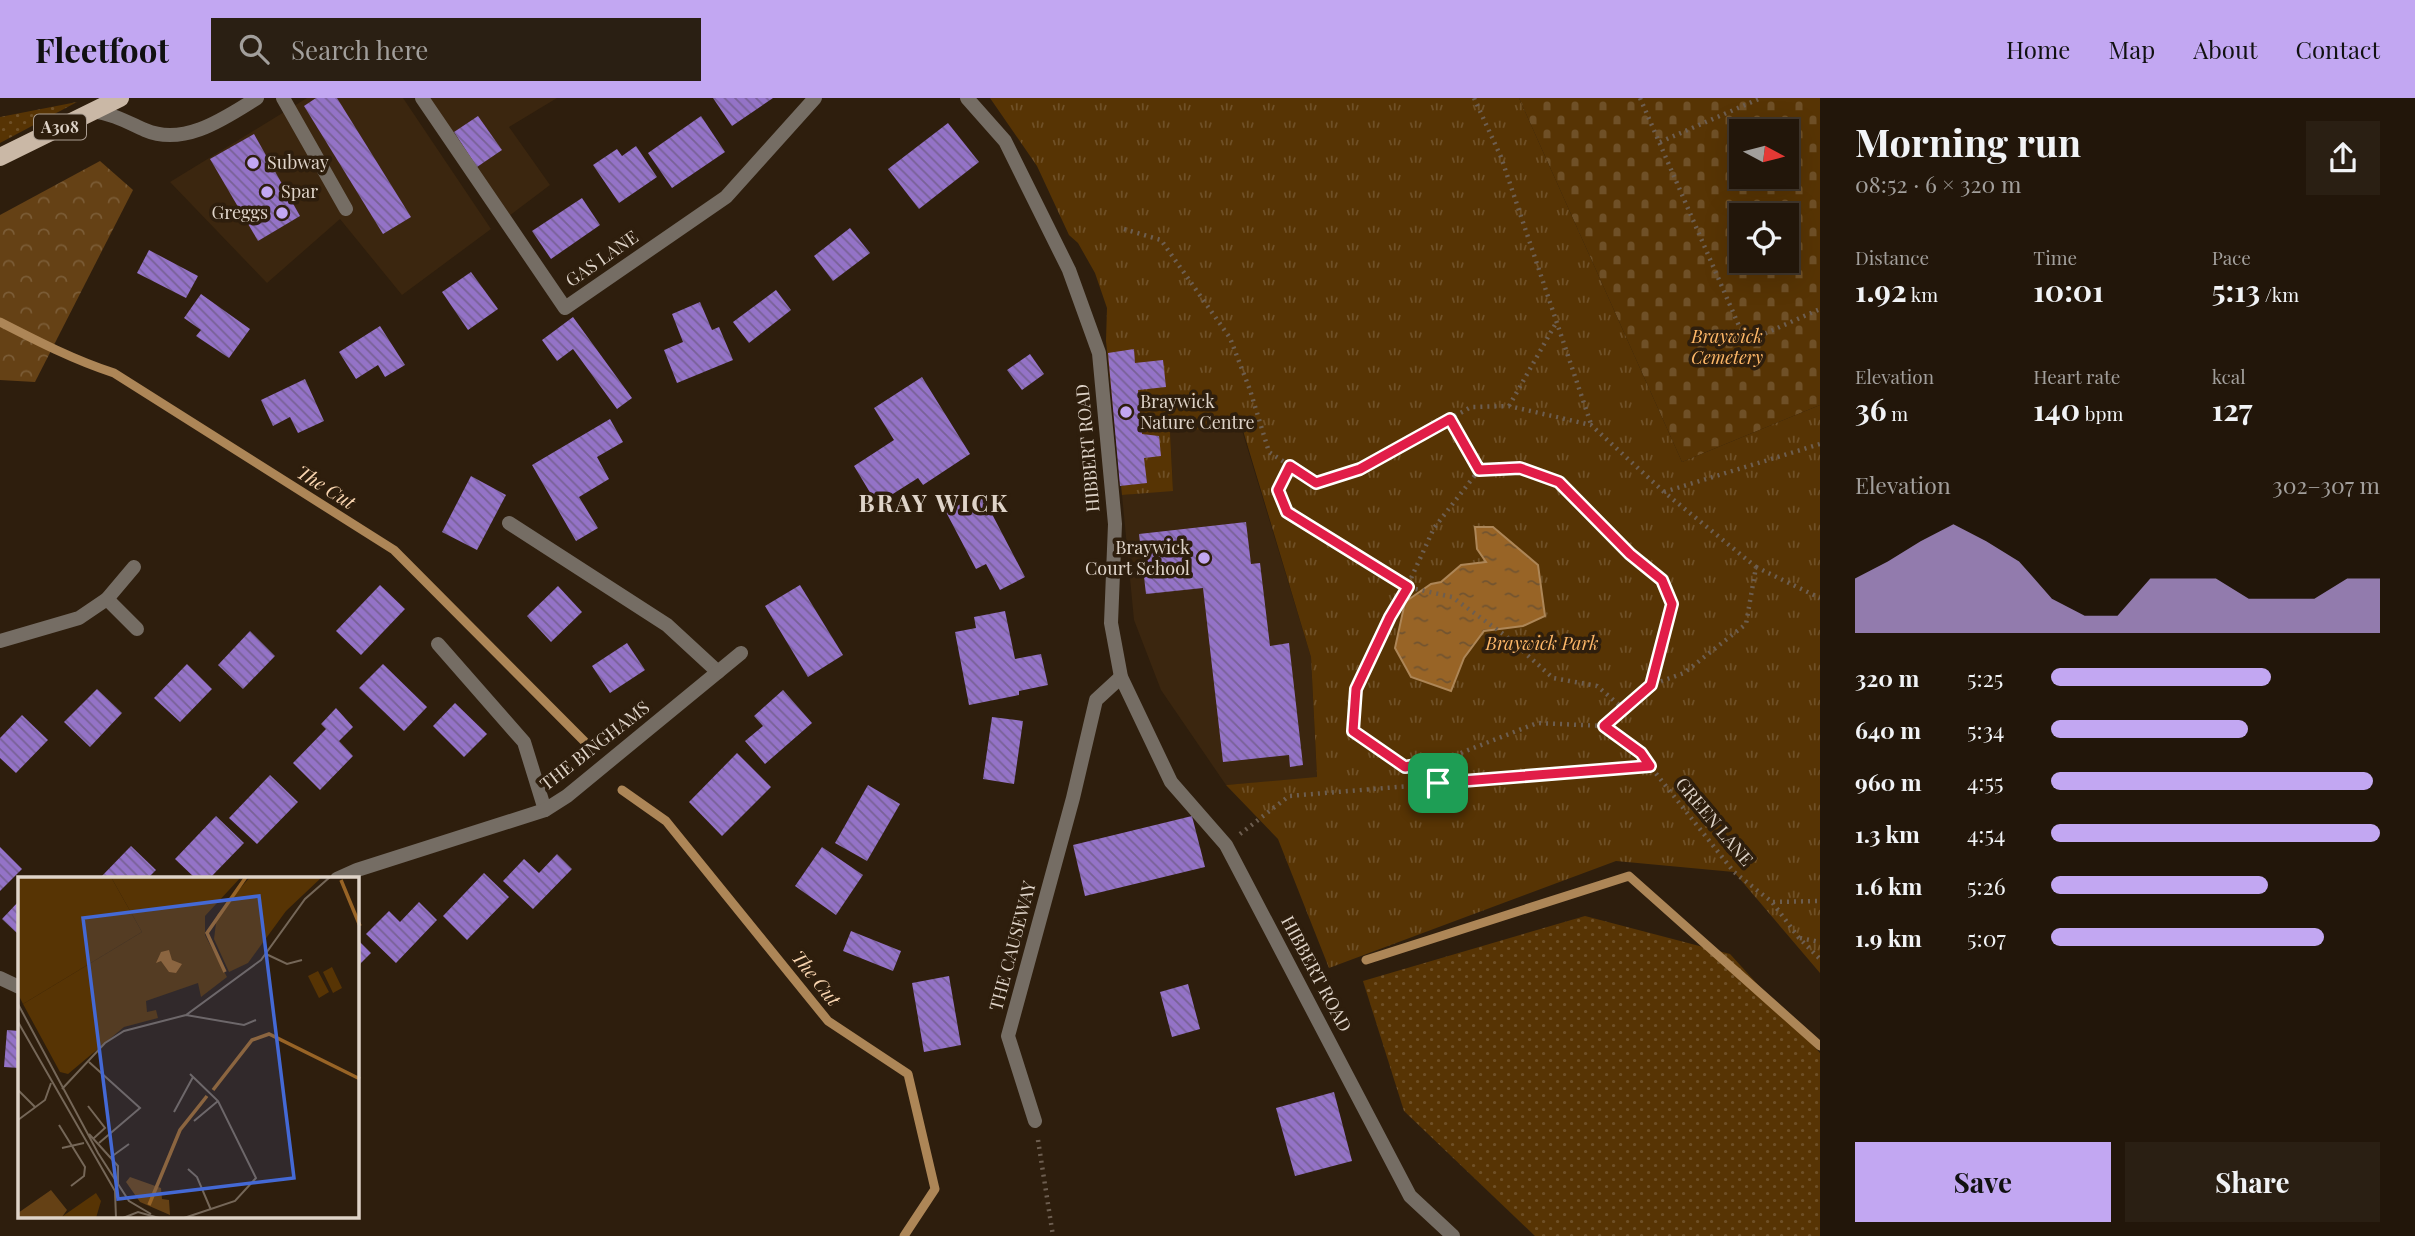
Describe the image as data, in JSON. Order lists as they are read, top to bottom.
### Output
{
  "streets": {
    "main road": ["A308"],
    "street": [
      "GAS LANE",
      "HIBBERT ROAD",
      "THE BINGHAMS",
      "THE CAUSEWAY"
    ],
    "path": ["GREEN LANE"]
  },
  "crossings": [
    ["HIBBERT ROAD", "THE CAUSEWAY"]
  ],
  "districts": ["BRAY WICK"],
  "water": ["The Cut"],
  "parks": ["Braywick Cemetery", "Braywick Park"],
  "places": [
    "Subway",
    "Spar",
    "Greggs",
    "Braywick Nature Centre",
    "Braywick Court School"
  ],
  "north": "right",
  "page": {
    "header": "Fleetfoot",
    "search": "Search here",
    "nav": [
      "Home",
      "Map",
      "About",
      "Contact"
    ],
    "heading": ["Morning run", "08:52 · 6 × 320 m"],
    "stats": [
      ["Distance", "1.92 km"],
      ["Time", "10:01"],
      ["Pace", "5:13 /km"],
      ["Elevation", "36 m"],
      ["Heart rate", "140 bpm"],
      ["kcal", "127"]
    ],
    "chart": ["Elevation", "302–307 m"],
    "list": [
      {
        "name": "320 m",
        "note": "5:25"
      },
      {
        "name": "640 m",
        "note": "5:34"
      },
      {
        "name": "960 m",
        "note": "4:55"
      },
      {
        "name": "1.3 km",
        "note": "4:54"
      },
      {
        "name": "1.6 km",
        "note": "5:26"
      },
      {
        "name": "1.9 km",
        "note": "5:07"
      }
    ],
    "buttons": ["Save", "Share"]
  }
}
